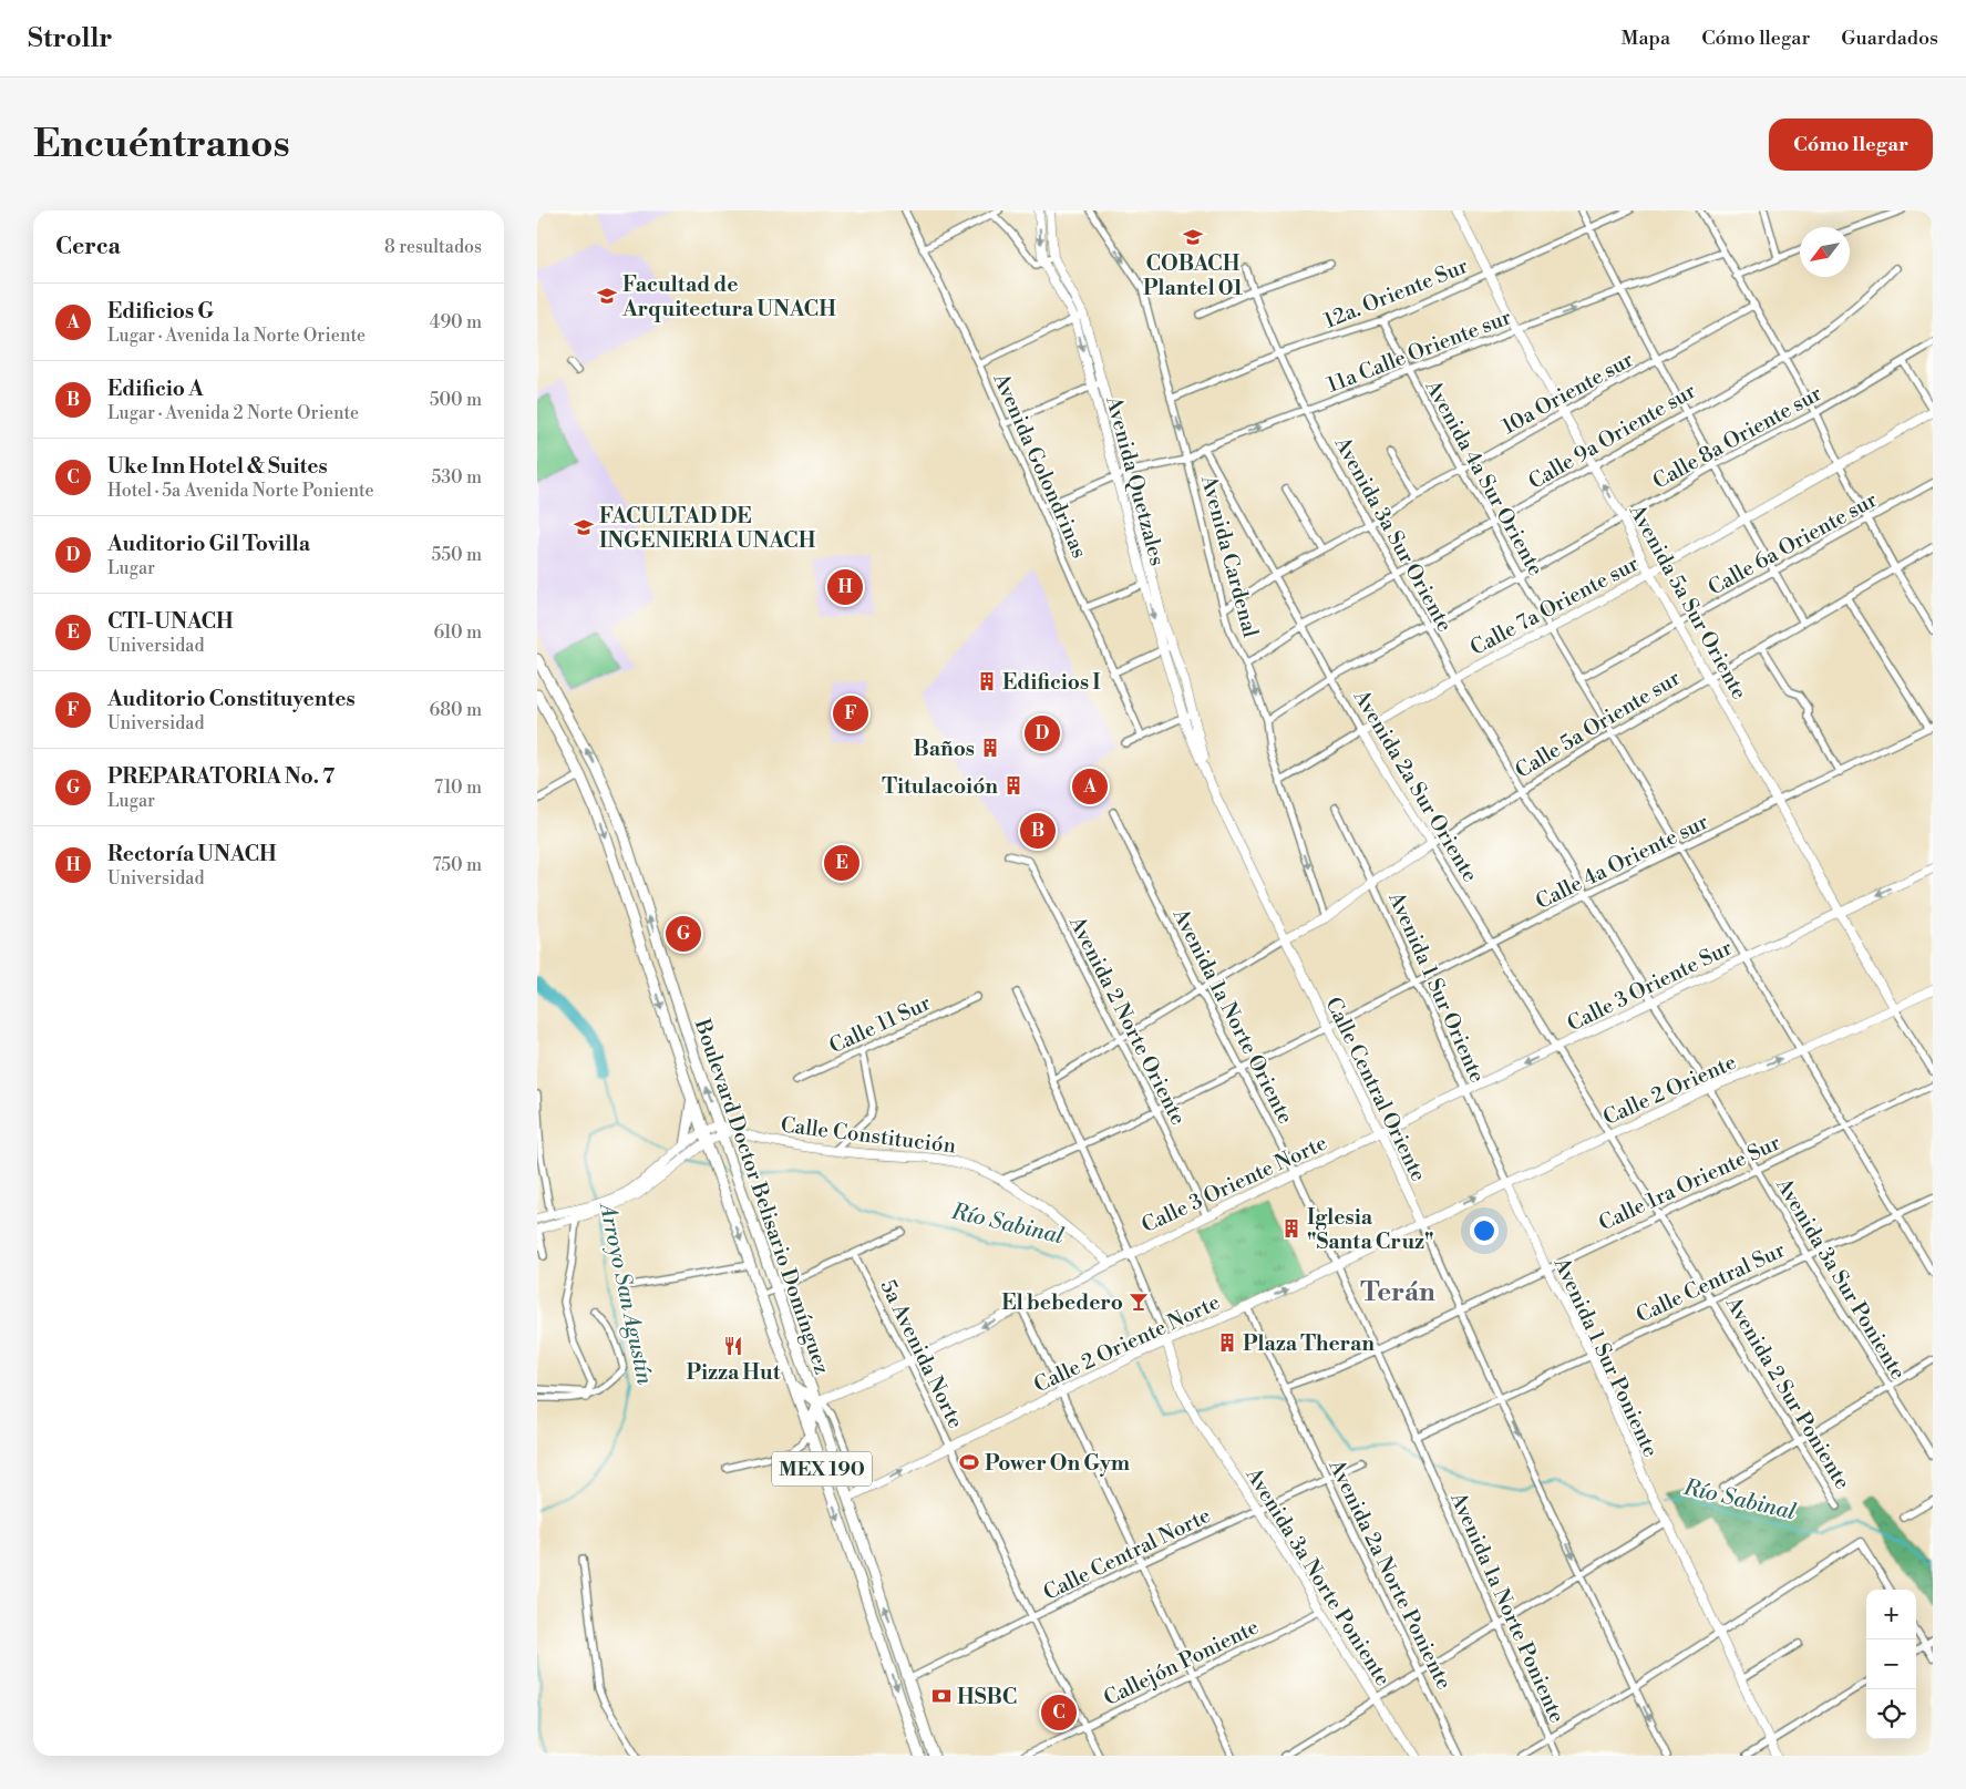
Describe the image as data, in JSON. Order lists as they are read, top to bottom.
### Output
{
  "streets": {
    "main road": [
      "Avenida Quetzales",
      "Avenida 5a Sur Oriente",
      "Calle 7a Oriente sur",
      "Calle 5a Oriente sur",
      "Avenida 2a Sur Oriente",
      "Calle 3 Oriente Sur",
      "Calle Central Oriente",
      "Calle 2 Oriente",
      "Calle Constitución",
      "Calle 3 Oriente Norte",
      "Boulevard Doctor Belisario Domínguez",
      "Calle 2 Oriente Norte",
      "Avenida 1 Sur Poniente",
      "MEX 190",
      "Avenida 3a Norte Poniente"
    ],
    "street": [
      "12a. Oriente Sur",
      "11a Calle Oriente sur",
      "10a Oriente sur",
      "Calle 9a Oriente sur",
      "Calle 8a Oriente sur",
      "Avenida Golondrinas",
      "Avenida 4a Sur Oriente",
      "Avenida 3a Sur Oriente",
      "Calle 6a Oriente sur",
      "Avenida Cardenal",
      "Calle 4a Oriente sur",
      "Avenida 1 Sur Oriente",
      "Avenida 1a Norte Oriente",
      "Avenida 2 Norte Oriente",
      "Calle 11 Sur",
      "Calle 1ra Oriente Sur",
      "Avenida 3a Sur Poniente",
      "Calle Central Sur",
      "5a Avenida Norte",
      "Avenida 2 Sur Poniente",
      "Calle Central Norte",
      "Avenida 2a Norte Poniente",
      "Avenida 1a Norte Poniente",
      "Callejón Poniente"
    ]
  },
  "crossings": [
    ["12a. Oriente Sur", "Avenida 4a Sur Oriente"],
    ["12a. Oriente Sur", "Avenida 3a Sur Oriente"],
    ["12a. Oriente Sur", "Avenida Cardenal"],
    ["12a. Oriente Sur", "Avenida 5a Sur Oriente"],
    ["11a Calle Oriente sur", "Avenida Golondrinas"],
    ["11a Calle Oriente sur", "Avenida 4a Sur Oriente"],
    ["11a Calle Oriente sur", "Avenida Quetzales"],
    ["11a Calle Oriente sur", "Avenida 3a Sur Oriente"],
    ["11a Calle Oriente sur", "Avenida Cardenal"],
    ["11a Calle Oriente sur", "Avenida 5a Sur Oriente"],
    ["11a Calle Oriente sur", "Avenida 2a Sur Oriente"],
    ["10a Oriente sur", "Avenida 4a Sur Oriente"],
    ["10a Oriente sur", "Avenida 3a Sur Oriente"],
    ["10a Oriente sur", "Avenida Cardenal"],
    ["10a Oriente sur", "Avenida 5a Sur Oriente"],
    ["10a Oriente sur", "Avenida 2a Sur Oriente"],
    ["Calle 9a Oriente sur", "Avenida 4a Sur Oriente"],
    ["Calle 9a Oriente sur", "Avenida 3a Sur Oriente"],
    ["Calle 9a Oriente sur", "Avenida Cardenal"],
    ["Calle 9a Oriente sur", "Avenida 5a Sur Oriente"],
    ["Calle 9a Oriente sur", "Avenida 2a Sur Oriente"],
    ["Calle 8a Oriente sur", "Avenida 4a Sur Oriente"],
    ["Calle 8a Oriente sur", "Avenida 3a Sur Oriente"],
    ["Calle 8a Oriente sur", "Avenida Cardenal"],
    ["Calle 8a Oriente sur", "Avenida 5a Sur Oriente"],
    ["Calle 8a Oriente sur", "Avenida 2a Sur Oriente"],
    ["Avenida 4a Sur Oriente", "Calle 6a Oriente sur"],
    ["Avenida 4a Sur Oriente", "Calle 7a Oriente sur"],
    ["Avenida 4a Sur Oriente", "Calle 5a Oriente sur"],
    ["Avenida 4a Sur Oriente", "Calle 4a Oriente sur"],
    ["Avenida 4a Sur Oriente", "Calle 3 Oriente Sur"],
    ["Avenida 4a Sur Oriente", "Calle 2 Oriente"],
    ["Avenida 4a Sur Oriente", "Calle 1ra Oriente Sur"],
    ["Avenida 4a Sur Oriente", "Calle Central Sur"],
    ["Avenida Quetzales", "Calle Central Oriente"],
    ["Avenida 3a Sur Oriente", "Calle 7a Oriente sur"],
    ["Avenida 3a Sur Oriente", "Calle 5a Oriente sur"],
    ["Avenida 3a Sur Oriente", "Calle 4a Oriente sur"],
    ["Avenida 3a Sur Oriente", "Calle 3 Oriente Sur"],
    ["Avenida 3a Sur Oriente", "Calle 2 Oriente"],
    ["Avenida 3a Sur Oriente", "Avenida 3a Sur Poniente"],
    ["Calle 6a Oriente sur", "Avenida 5a Sur Oriente"],
    ["Avenida Cardenal", "Calle 7a Oriente sur"],
    ["Avenida Cardenal", "Calle 5a Oriente sur"],
    ["Avenida 5a Sur Oriente", "Calle 7a Oriente sur"],
    ["Avenida 5a Sur Oriente", "Calle 5a Oriente sur"],
    ["Avenida 5a Sur Oriente", "Calle 4a Oriente sur"],
    ["Avenida 5a Sur Oriente", "Calle 3 Oriente Sur"],
    ["Avenida 5a Sur Oriente", "Calle 2 Oriente"],
    ["Calle 7a Oriente sur", "Avenida 2a Sur Oriente"],
    ["Calle 5a Oriente sur", "Avenida 2a Sur Oriente"],
    ["Calle 5a Oriente sur", "Avenida 1 Sur Oriente"],
    ["Calle 5a Oriente sur", "Calle Central Oriente"],
    ["Avenida 2a Sur Oriente", "Calle 4a Oriente sur"],
    ["Avenida 2a Sur Oriente", "Calle 3 Oriente Sur"],
    ["Avenida 2a Sur Oriente", "Calle 2 Oriente"],
    ["Avenida 2a Sur Oriente", "Calle 1ra Oriente Sur"],
    ["Avenida 2a Sur Oriente", "Avenida 2 Sur Poniente"],
    ["Calle 4a Oriente sur", "Avenida 1 Sur Oriente"],
    ["Calle 4a Oriente sur", "Avenida 1a Norte Oriente"],
    ["Calle 4a Oriente sur", "Avenida 2 Norte Oriente"],
    ["Calle 4a Oriente sur", "Calle Central Oriente"],
    ["Calle 4a Oriente sur", "Calle Constitución"],
    ["Calle 3 Oriente Sur", "Avenida 1 Sur Oriente"],
    ["Calle 3 Oriente Sur", "Calle Central Oriente"],
    ["Calle 3 Oriente Sur", "Calle 3 Oriente Norte"],
    ["Avenida 1 Sur Oriente", "Calle 2 Oriente"],
    ["Avenida 1 Sur Oriente", "Avenida 1 Sur Poniente"],
    ["Avenida 1a Norte Oriente", "Calle 3 Oriente Norte"],
    ["Avenida 1a Norte Oriente", "Calle 2 Oriente Norte"],
    ["Avenida 2 Norte Oriente", "Calle 3 Oriente Norte"],
    ["Calle Central Oriente", "Calle 2 Oriente"],
    ["Calle Central Oriente", "Calle 1ra Oriente Sur"],
    ["Calle Central Oriente", "Calle 3 Oriente Norte"],
    ["Calle Central Oriente", "Calle Central Sur"],
    ["Calle Central Oriente", "Calle 2 Oriente Norte"],
    ["Calle 2 Oriente", "Avenida 3a Sur Poniente"],
    ["Calle 2 Oriente", "Calle 2 Oriente Norte"],
    ["Calle 2 Oriente", "Avenida 1 Sur Poniente"],
    ["Calle Constitución", "Calle 3 Oriente Norte"],
    ["Calle Constitución", "Boulevard Doctor Belisario Domínguez"],
    ["Calle 1ra Oriente Sur", "Avenida 3a Sur Poniente"],
    ["Calle 1ra Oriente Sur", "Avenida 1 Sur Poniente"],
    ["Calle 1ra Oriente Sur", "Avenida 2 Sur Poniente"],
    ["Calle 1ra Oriente Sur", "Avenida 2a Norte Poniente"],
    ["Boulevard Doctor Belisario Domínguez", "Calle 2 Oriente Norte"],
    ["Boulevard Doctor Belisario Domínguez", "Calle Central Norte"],
    ["Avenida 3a Sur Poniente", "Calle Central Sur"],
    ["Calle Central Sur", "Avenida 1 Sur Poniente"],
    ["Calle Central Sur", "Avenida 2 Sur Poniente"],
    ["Calle 2 Oriente Norte", "5a Avenida Norte"],
    ["Calle 2 Oriente Norte", "Avenida 3a Norte Poniente"],
    ["5a Avenida Norte", "Calle Central Norte"],
    ["5a Avenida Norte", "Callejón Poniente"],
    ["Calle Central Norte", "Avenida 2a Norte Poniente"],
    ["Calle Central Norte", "Avenida 3a Norte Poniente"],
    ["Avenida 3a Norte Poniente", "Callejón Poniente"]
  ],
  "one_way": ["Avenida Cardenal"],
  "districts": ["Terán"],
  "water": ["Río Sabinal", "Arroyo San Agustín"],
  "places": {
    "school or university": ["COBACH Plantel 01", "Facultad de Arquitectura UNACH", "FACULTAD DE INGENIERIA UNACH"],
    "building": [
      "Edificios I",
      "Baños",
      "Titulacoión",
      "Iglesia \"Santa Cruz\"",
      "Plaza Theran"
    ],
    "bar": ["El bebedero"],
    "restaurant": ["Pizza Hut"],
    "sports": ["Power On Gym"],
    "bank": ["HSBC"]
  },
  "north": "bottom left",
  "page": {
    "header": "Strollr",
    "nav": ["Mapa", "Cómo llegar", "Guardados"],
    "buttons": "Cómo llegar",
    "title": "Encuéntranos",
    "heading": ["Cerca", "8 resultados"],
    "list": [
      {
        "mark": "A",
        "name": "Edificios G",
        "note": "Lugar · Avenida 1a Norte Oriente",
        "value": "490 m"
      },
      {
        "mark": "B",
        "name": "Edificio A",
        "note": "Lugar · Avenida 2 Norte Oriente",
        "value": "500 m"
      },
      {
        "mark": "C",
        "name": "Uke Inn Hotel & Suites",
        "note": "Hotel · 5a Avenida Norte Poniente",
        "value": "530 m"
      },
      {
        "mark": "D",
        "name": "Auditorio Gil Tovilla",
        "note": "Lugar",
        "value": "550 m"
      },
      {
        "mark": "E",
        "name": "CTI-UNACH",
        "note": "Universidad",
        "value": "610 m"
      },
      {
        "mark": "F",
        "name": "Auditorio Constituyentes",
        "note": "Universidad",
        "value": "680 m"
      },
      {
        "mark": "G",
        "name": "PREPARATORIA No. 7",
        "note": "Lugar",
        "value": "710 m"
      },
      {
        "mark": "H",
        "name": "Rectoría UNACH",
        "note": "Universidad",
        "value": "750 m"
      }
    ],
    "pins": [
      "H",
      "F",
      "D",
      "A",
      "B",
      "E",
      "G",
      "C"
    ],
    "map_buttons": ["+", "−"]
  }
}
